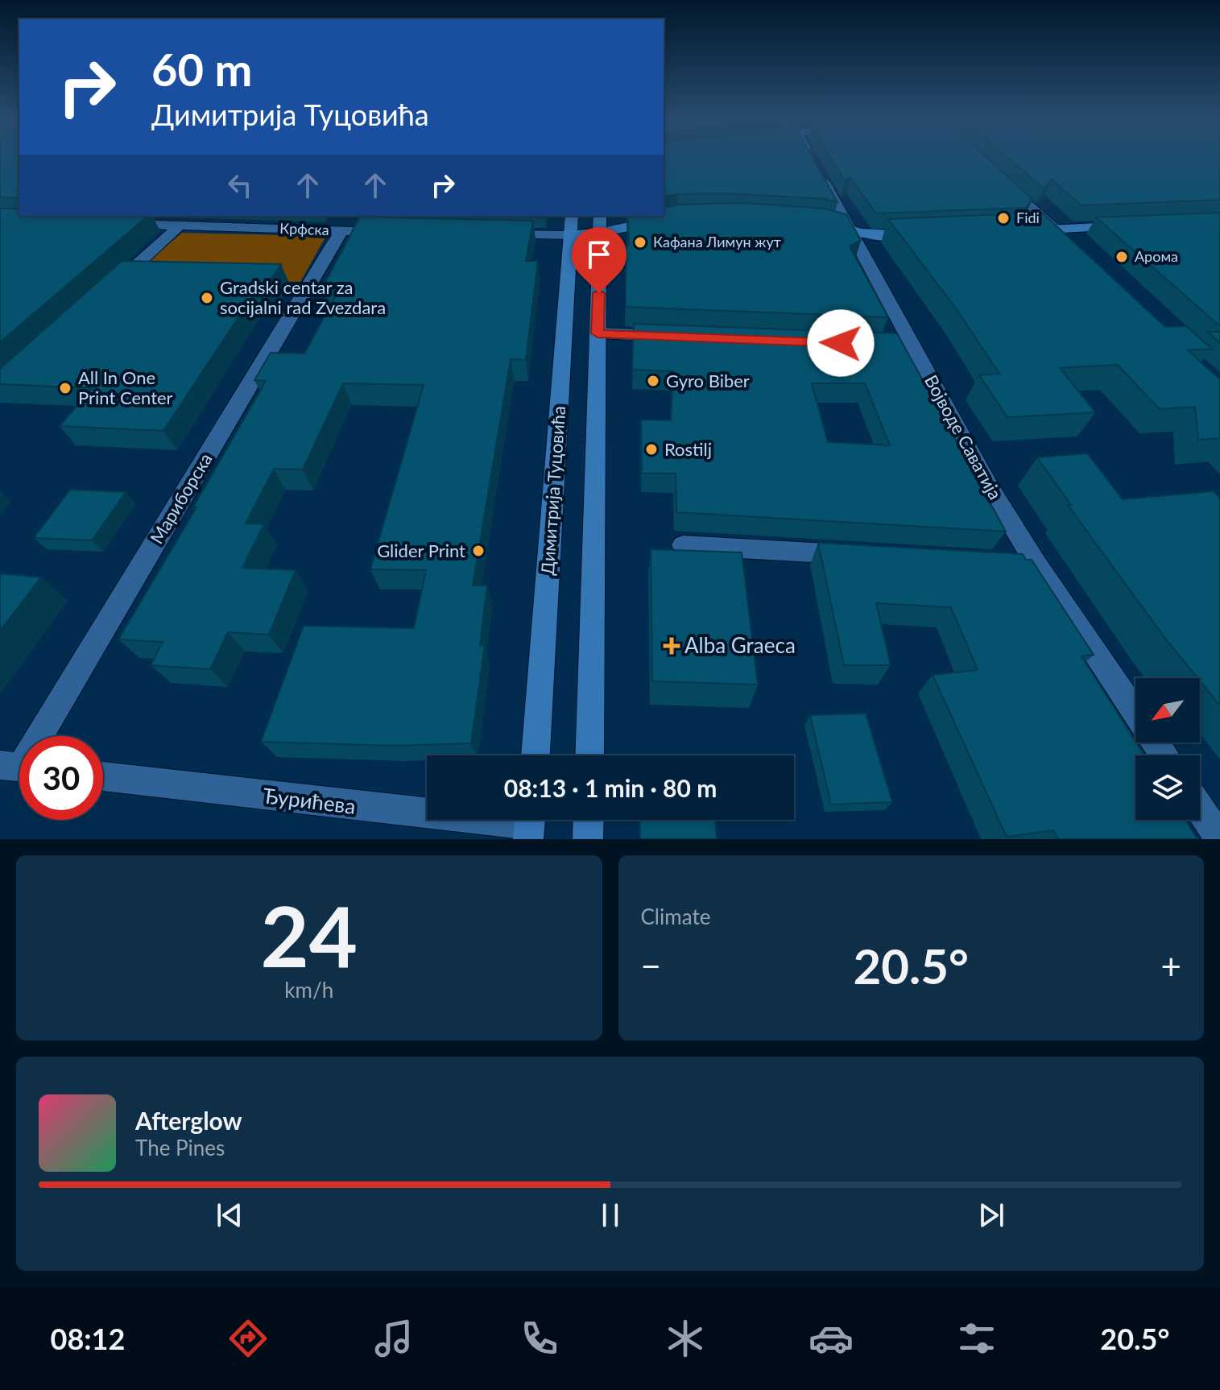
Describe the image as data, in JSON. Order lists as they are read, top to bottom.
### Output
{
  "streets": {
    "main road": ["Димитрија Туцовића"],
    "street": [
      "Крфска",
      "Војводе Саватија",
      "Мариборска",
      "Ђурићева"
    ]
  },
  "crossings": [
    ["Крфска", "Мариборска"]
  ],
  "places": {
    "other": [
      "Fidi",
      "Кафана Лимун жут",
      "Арома",
      "Gradski centar za socijalni rad Zvezdara",
      "Gyro Biber",
      "All In One Print Center",
      "Rostilj",
      "Glider Print"
    ],
    "health": ["Alba Graeca"]
  },
  "north": "bottom left",
  "page": {
    "turn": ["60 m", "Димитрија Туцовића"],
    "limit": "30",
    "trip": "08:13 · 1 min · 80 m",
    "tile": [
      ["24", "km/h"],
      "Climate"
    ],
    "heat": ["−", "20.5°", "+"],
    "song": ["Afterglow", "The Pines"],
    "tabs": ["08:12", "20.5°"]
  }
}
